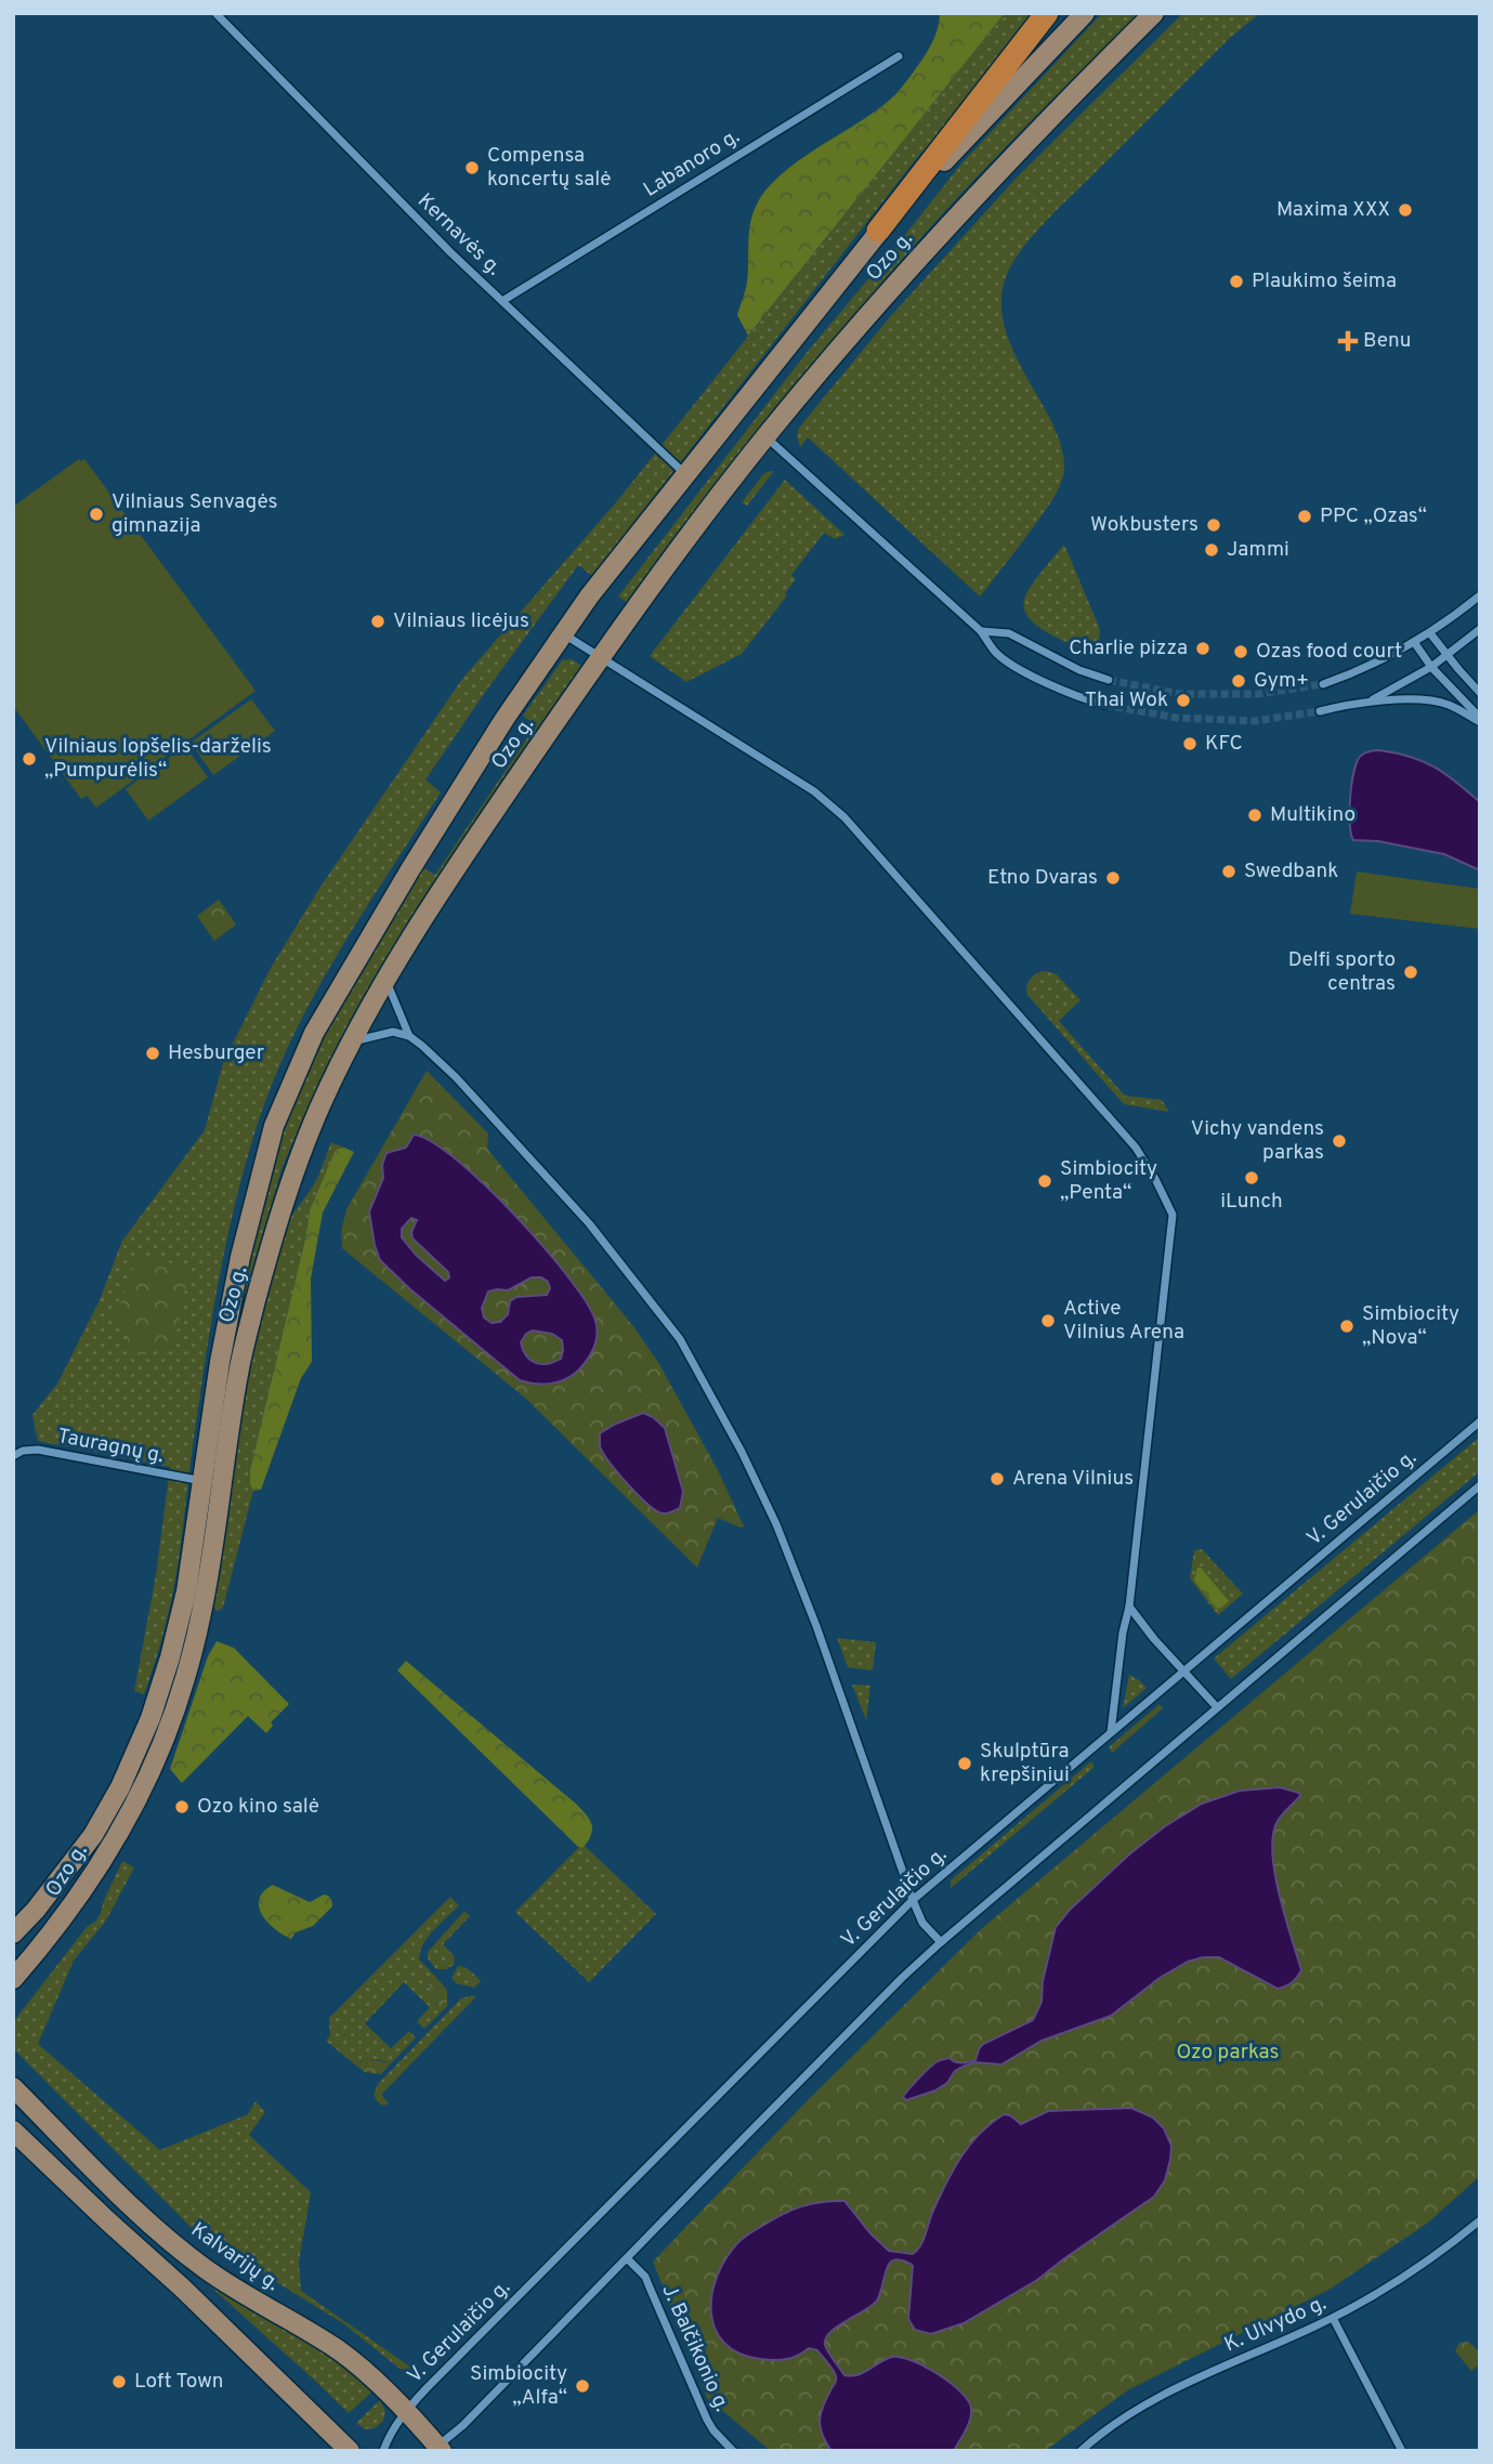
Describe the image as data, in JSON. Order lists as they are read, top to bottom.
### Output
{
  "streets": {
    "main road": ["Ozo g.", "Kalvarijų g."],
    "street": [
      "Labanoro g.",
      "Kernavės g.",
      "Tauragnų g.",
      "V. Gerulaičio g.",
      "K. Ulvydo g.",
      "J. Balčikonio g."
    ]
  },
  "crossings": [
    ["Labanoro g.", "Kernavės g."],
    ["Kernavės g.", "Ozo g."],
    ["Ozo g.", "Tauragnų g."],
    ["V. Gerulaičio g.", "Kalvarijų g."]
  ],
  "parks": ["Ozo parkas"],
  "places": {
    "other": [
      "Compensa koncertų salė",
      "Maxima XXX",
      "Plaukimo šeima",
      "Vilniaus Senvagės gimnazija",
      "PPC „Ozas“",
      "Wokbusters",
      "Jammi",
      "Vilniaus licėjus",
      "Charlie pizza",
      "Ozas food court",
      "Gym+",
      "Thai Wok",
      "KFC",
      "Vilniaus lopšelis-darželis „Pumpurėlis“",
      "Multikino",
      "Swedbank",
      "Etno Dvaras",
      "Delfi sporto centras",
      "Hesburger",
      "Vichy vandens parkas",
      "iLunch",
      "Simbiocity „Penta“",
      "Active Vilnius Arena",
      "Simbiocity „Nova“",
      "Arena Vilnius",
      "Skulptūra krepšiniui",
      "Ozo kino salė",
      "Loft Town",
      "Simbiocity „Alfa“"
    ],
    "health": ["Benu"]
  }
}
